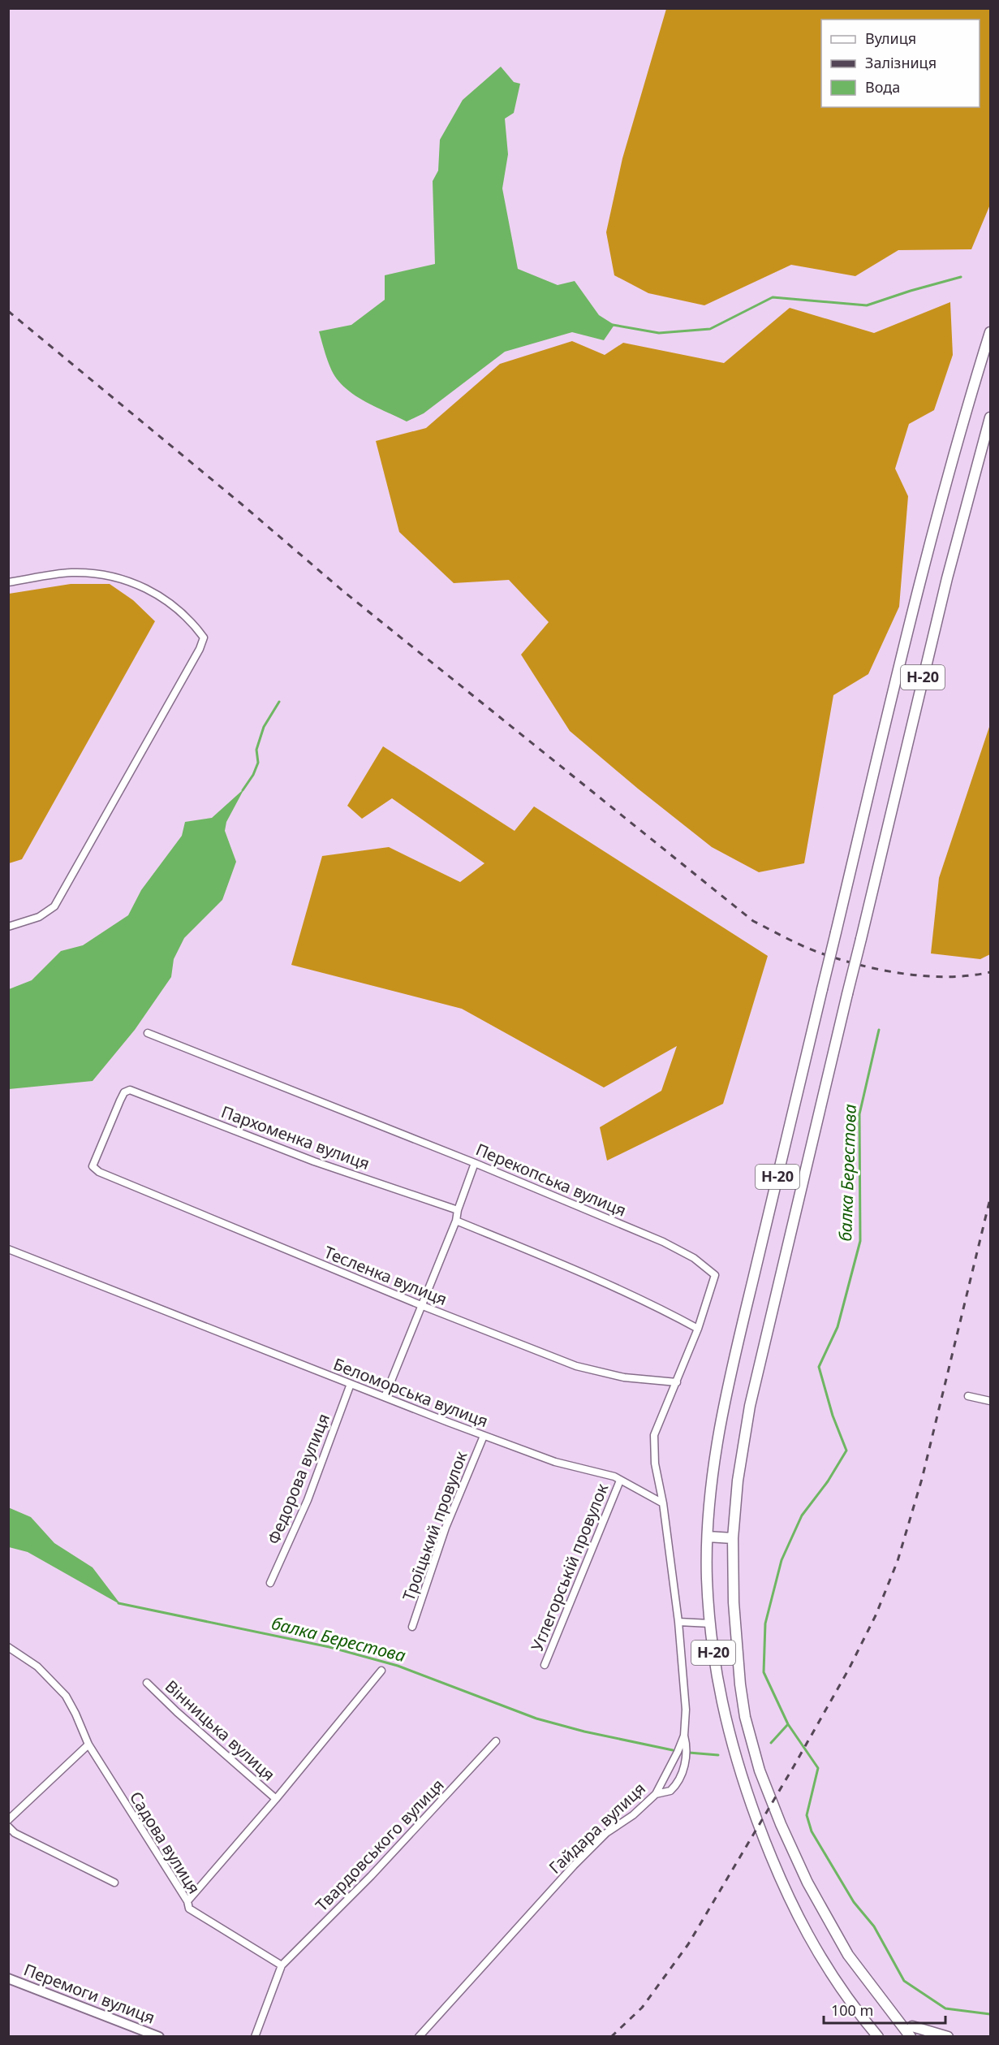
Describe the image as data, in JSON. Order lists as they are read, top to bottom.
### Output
{
  "streets": {
    "main road": ["Н-20", "Перемоги вулиця"],
    "street": [
      "Пархоменка вулиця",
      "Перекопська вулиця",
      "Тесленка вулиця",
      "Беломорська вулиця",
      "Федорова вулиця",
      "Троїцький провулок",
      "Углегорськiй провулок",
      "Вінницька вулиця",
      "Гайдара вулиця",
      "Садова вулиця",
      "Твардовського вулиця"
    ]
  },
  "crossings": [
    ["Пархоменка вулиця", "Тесленка вулиця"],
    ["Перекопська вулиця", "Тесленка вулиця"],
    ["Перекопська вулиця", "Беломорська вулиця"],
    ["Беломорська вулиця", "Федорова вулиця"],
    ["Беломорська вулиця", "Троїцький провулок"],
    ["Беломорська вулиця", "Углегорськiй провулок"],
    ["Вінницька вулиця", "Садова вулиця"],
    ["Садова вулиця", "Твардовського вулиця"]
  ],
  "water": ["балка Берестова"],
  "legend": ["Вулиця", "Залізниця", "Вода"],
  "scale_bar": "100 m"
}
